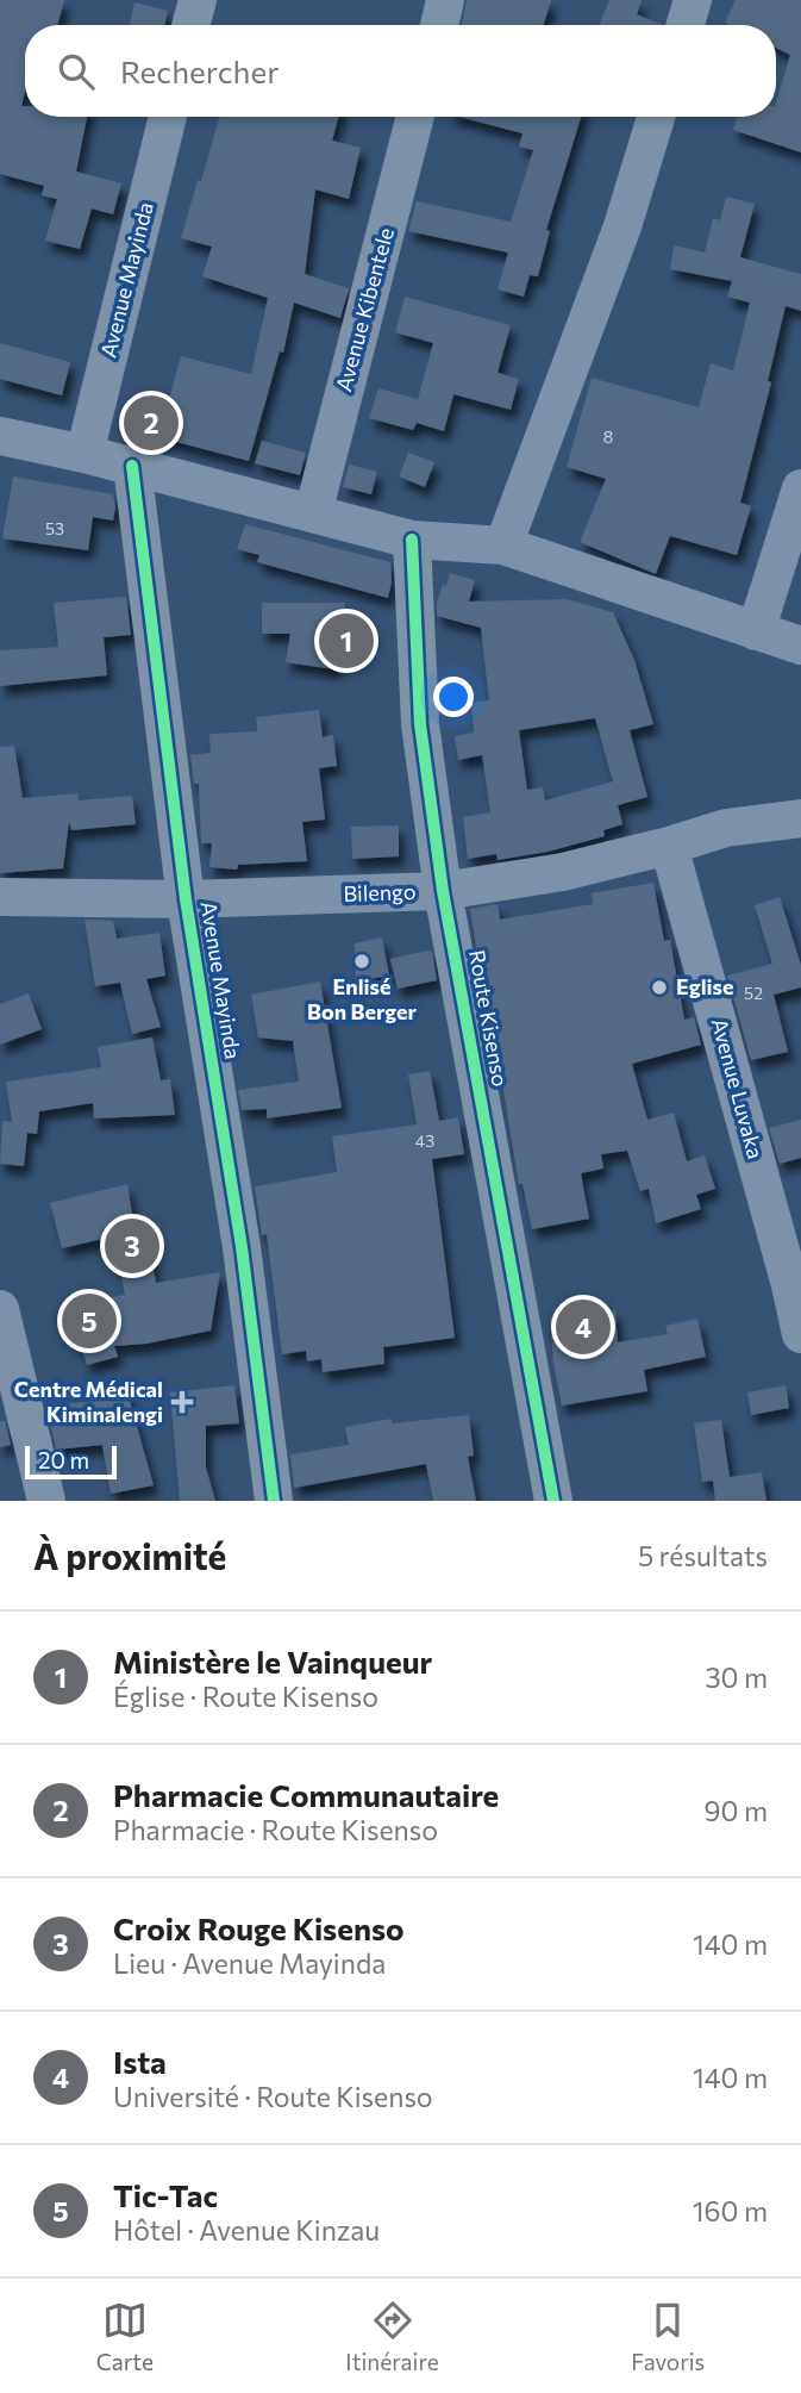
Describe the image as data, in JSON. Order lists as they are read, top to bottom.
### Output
{
  "streets": {
    "street": [
      "Avenue Mayinda",
      "Avenue Kibentele",
      "Bilengo",
      "Route Kisenso",
      "Avenue Luvaka"
    ]
  },
  "crossings": [
    ["Avenue Mayinda", "Bilengo"],
    ["Bilengo", "Route Kisenso"],
    ["Bilengo", "Avenue Luvaka"]
  ],
  "places": {
    "other": ["Enlisé Bon Berger", "Eglise"],
    "health": ["Centre Médical Kiminalengi"]
  },
  "house_numbers": [
    "8",
    "53",
    "52",
    "43"
  ],
  "scale_bar": "20 m",
  "page": {
    "search": "Rechercher",
    "pins": [
      "2",
      "1",
      "3",
      "5",
      "4"
    ],
    "scale": "20 m",
    "heading": ["À proximité", "5 résultats"],
    "list": [
      {
        "mark": "1",
        "name": "Ministère le Vainqueur",
        "note": "Église · Route Kisenso",
        "value": "30 m"
      },
      {
        "mark": "2",
        "name": "Pharmacie Communautaire",
        "note": "Pharmacie · Route Kisenso",
        "value": "90 m"
      },
      {
        "mark": "3",
        "name": "Croix Rouge Kisenso",
        "note": "Lieu · Avenue Mayinda",
        "value": "140 m"
      },
      {
        "mark": "4",
        "name": "Ista",
        "note": "Université · Route Kisenso",
        "value": "140 m"
      },
      {
        "mark": "5",
        "name": "Tic-Tac",
        "note": "Hôtel · Avenue Kinzau",
        "value": "160 m"
      }
    ],
    "nav": ["Carte", "Itinéraire", "Favoris"]
  }
}
